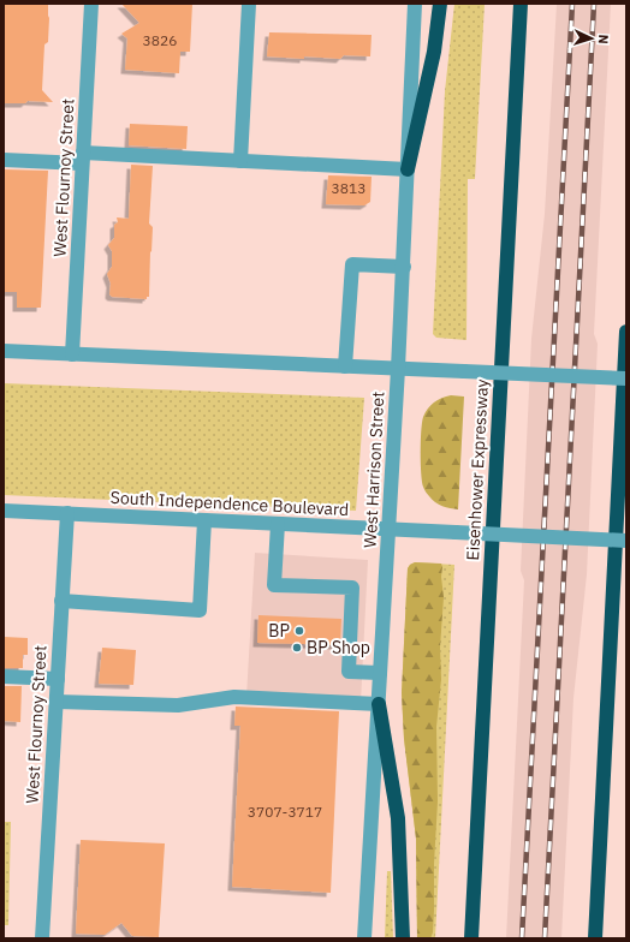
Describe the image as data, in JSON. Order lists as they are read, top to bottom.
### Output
{
  "streets": {
    "highway": ["Eisenhower Expressway"],
    "street": ["West Flournoy Street", "West Harrison Street", "South Independence Boulevard"]
  },
  "crossings": [
    ["West Flournoy Street", "South Independence Boulevard"],
    ["West Harrison Street", "South Independence Boulevard"]
  ],
  "places": ["BP", "BP Shop"],
  "house_numbers": ["3826", "3813", "3707-3717"],
  "north": "right"
}
